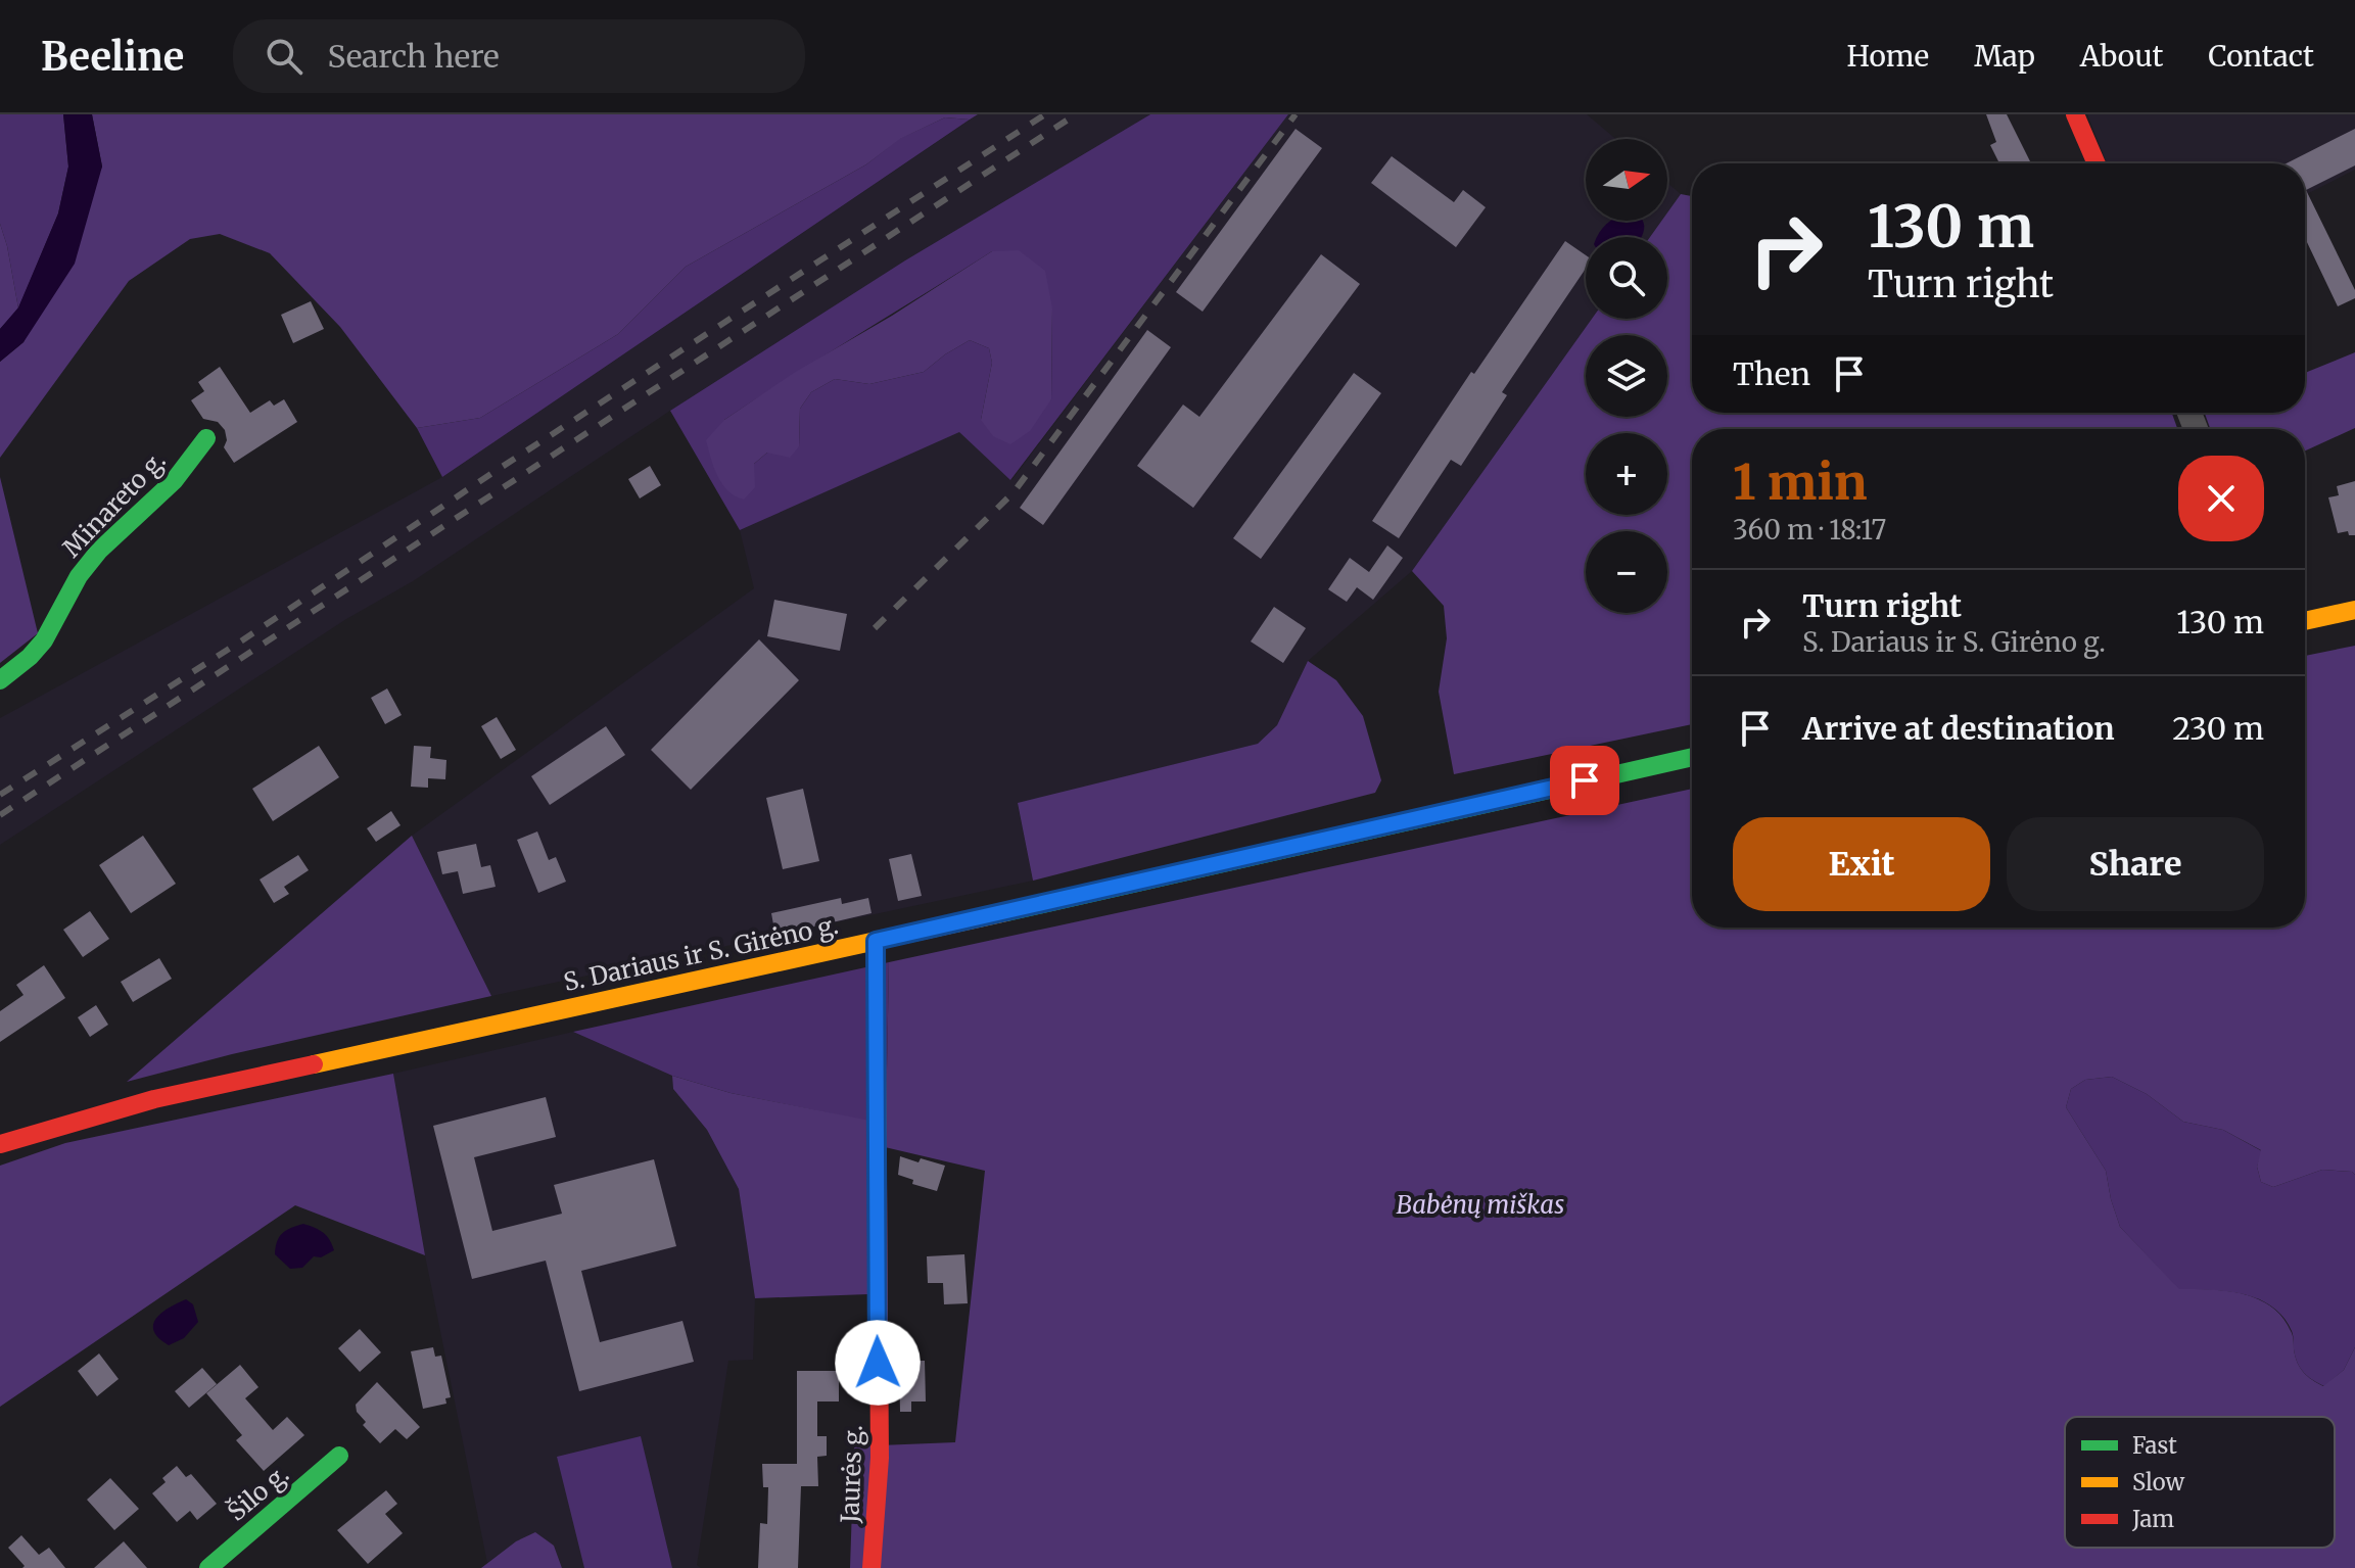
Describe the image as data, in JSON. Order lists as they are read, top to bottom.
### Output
{
  "streets": {
    "main road": [
      "Minareto g.",
      "S. Dariaus ir S. Girėno g.",
      "Jaurės g.",
      "Šilo g."
    ]
  },
  "crossings": [
    ["S. Dariaus ir S. Girėno g.", "Jaurės g."]
  ],
  "parks": ["Babėnų miškas"],
  "legend": ["Fast", "Slow", "Jam"],
  "north": "right",
  "page": {
    "header": "Beeline",
    "search": "Search here",
    "nav": [
      "Home",
      "Map",
      "About",
      "Contact"
    ],
    "map_buttons": ["+", "−"],
    "turn": ["130 m", "Turn right"],
    "then": "Then",
    "heading": ["1 min", "360 m · 18:17"],
    "list": [
      {
        "name": "Turn right",
        "note": "S. Dariaus ir S. Girėno g.",
        "value": "130 m"
      },
      {
        "name": "Arrive at destination",
        "value": "230 m"
      }
    ],
    "buttons": ["Exit", "Share"]
  }
}
